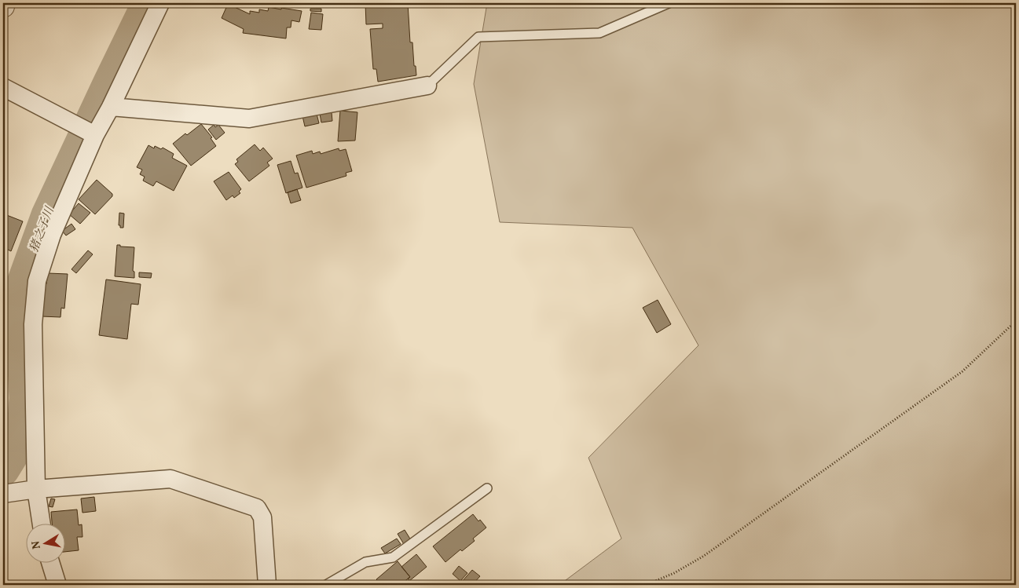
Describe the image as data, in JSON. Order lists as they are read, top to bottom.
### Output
{
  "water": ["猪之子川"],
  "north": "left"
}
